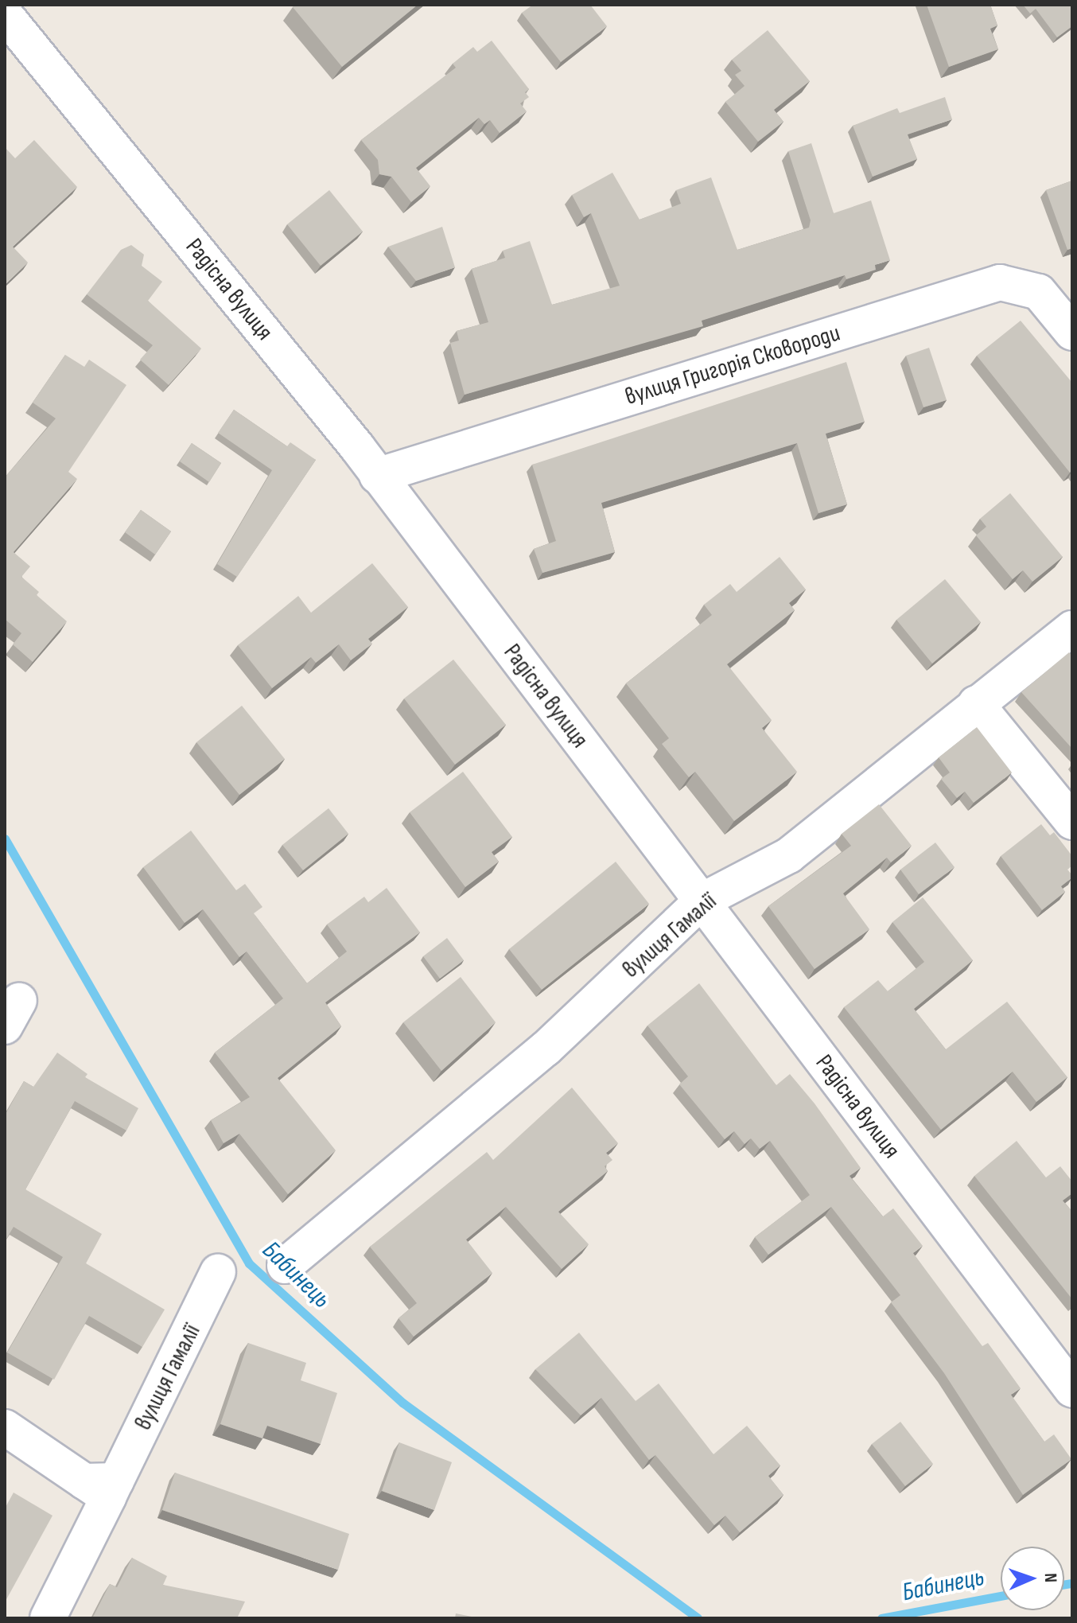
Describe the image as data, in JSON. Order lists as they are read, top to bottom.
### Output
{
  "streets": {
    "street": ["Радісна вулиця", "вулиця Григорія Сковороди", "вулиця Гамалії"]
  },
  "crossings": [
    ["Радісна вулиця", "вулиця Григорія Сковороди"],
    ["Радісна вулиця", "вулиця Гамалії"]
  ],
  "water": ["Бабинець"],
  "north": "right"
}
